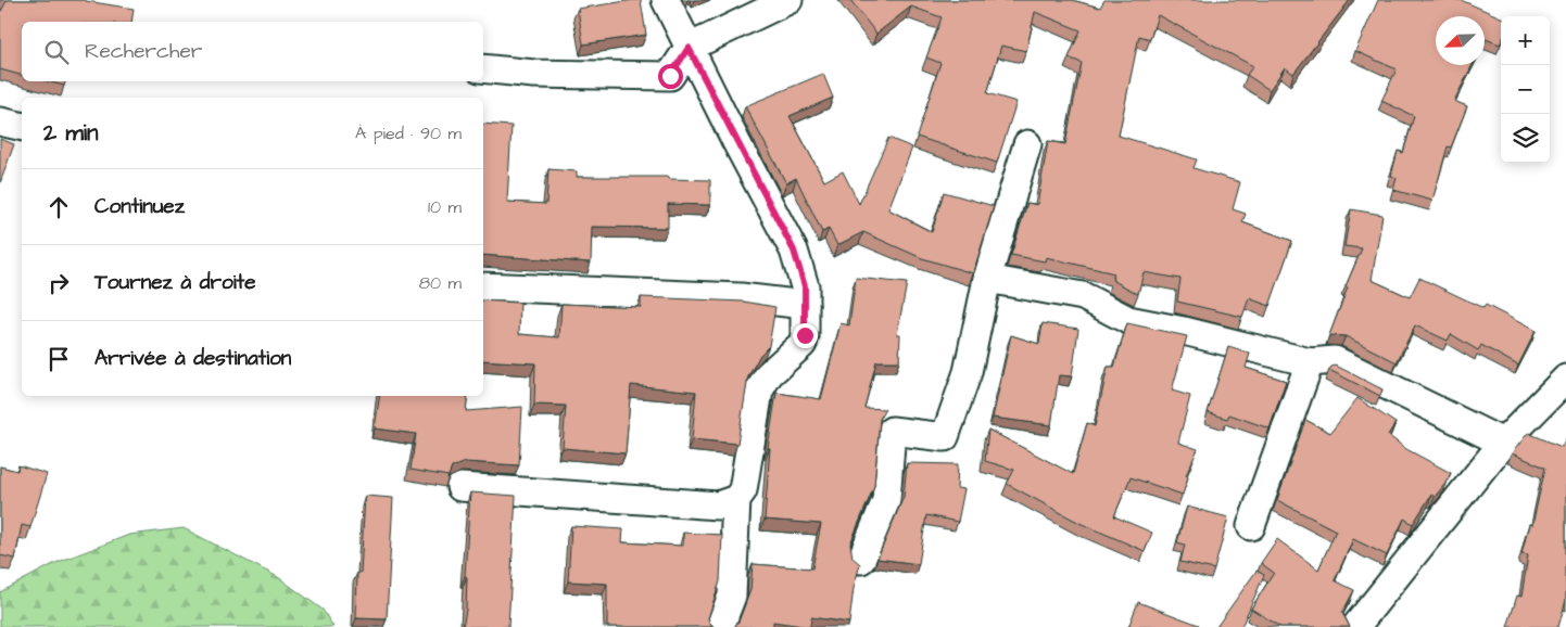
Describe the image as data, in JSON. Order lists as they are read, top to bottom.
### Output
{
  "north": "bottom left",
  "page": {
    "map_buttons": ["+", "−"],
    "search": "Rechercher",
    "heading": ["2 min", "À pied · 90 m"],
    "list": [
      ["Continuez", "10 m"],
      ["Tournez à droite", "80 m"],
      "Arrivée à destination"
    ]
  }
}
